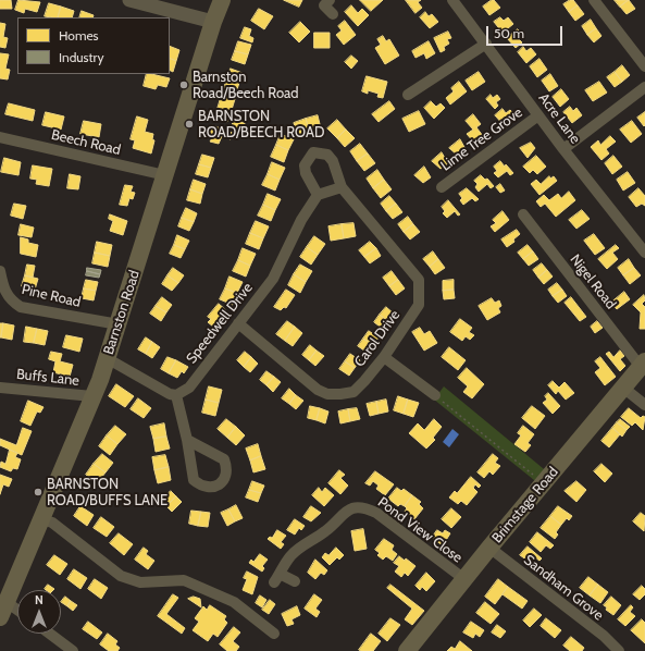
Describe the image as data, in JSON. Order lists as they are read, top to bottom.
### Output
{
  "streets": {
    "main road": ["Barnston Road", "Brimstage Road"],
    "street": [
      "Acre Lane",
      "Lime Tree Grove",
      "Beech Road",
      "Nigel Road",
      "Pine Road",
      "Speedwell Drive",
      "Carol Drive",
      "Buffs Lane",
      "Pond View Close",
      "Sandham Grove"
    ]
  },
  "crossings": [
    ["Acre Lane", "Lime Tree Grove"],
    ["Beech Road", "Barnston Road"],
    ["Nigel Road", "Brimstage Road"],
    ["Pine Road", "Barnston Road"],
    ["Barnston Road", "Buffs Lane"],
    ["Speedwell Drive", "Carol Drive"],
    ["Brimstage Road", "Pond View Close"],
    ["Brimstage Road", "Sandham Grove"]
  ],
  "places": ["Barnston Road/Beech Road", "BARNSTON ROAD/BEECH ROAD", "BARNSTON ROAD/BUFFS LANE"],
  "legend": ["Homes", "Industry"],
  "scale_bar": "50 m",
  "north": "top"
}
